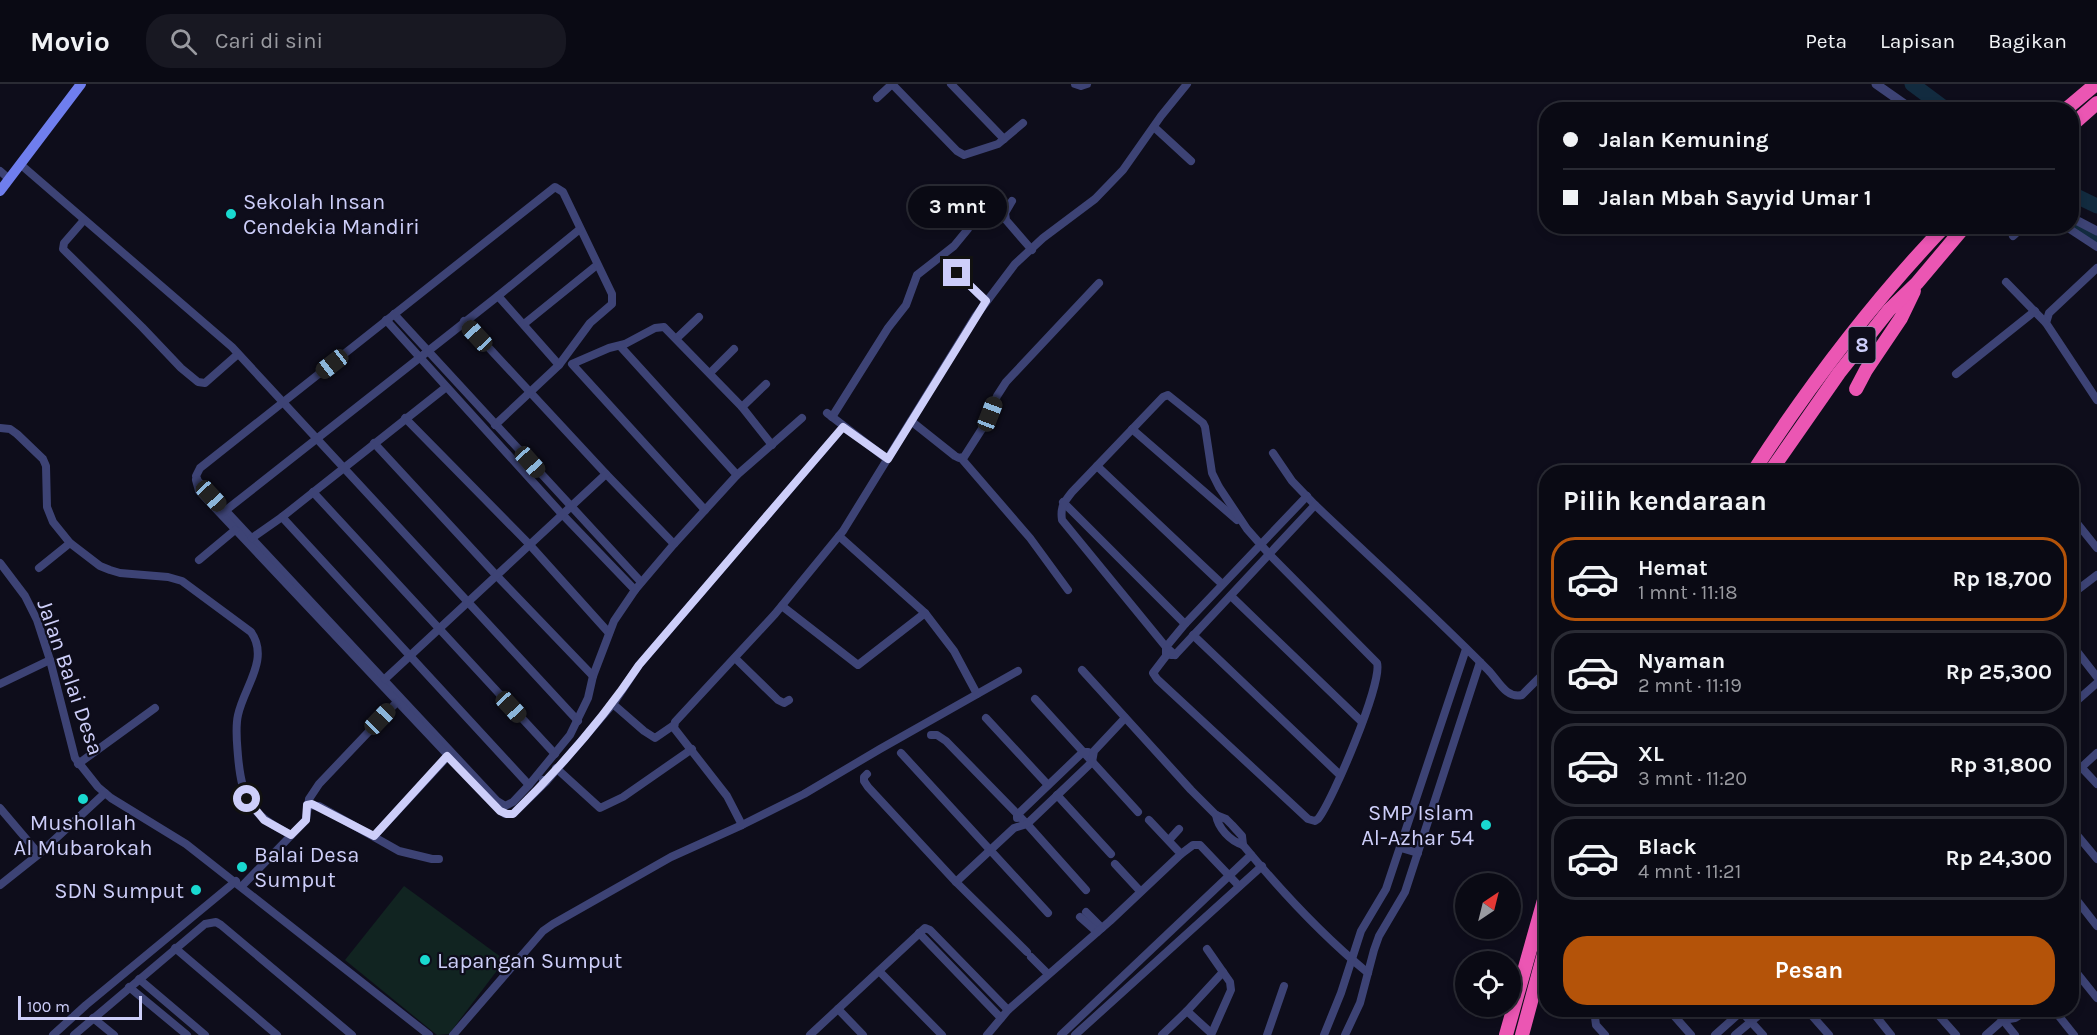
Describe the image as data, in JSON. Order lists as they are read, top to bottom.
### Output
{
  "streets": {
    "highway": ["8"],
    "street": ["Jalan Balai Desa"]
  },
  "places": [
    "Sekolah Insan Cendekia Mandiri",
    "Mushollah Al Mubarokah",
    "SMP Islam Al-Azhar 54",
    "Balai Desa Sumput",
    "SDN Sumput",
    "Lapangan Sumput"
  ],
  "scale_bar": "100 m",
  "north": "top right",
  "page": {
    "header": "Movio",
    "search": "Cari di sini",
    "nav": ["Peta", "Lapisan", "Bagikan"],
    "banner": ["Jalan Kemuning", "Jalan Mbah Sayyid Umar 1"],
    "bubble": "3 mnt",
    "heading": "Pilih kendaraan",
    "list": [
      {
        "name": "Hemat",
        "note": "1 mnt · 11:18",
        "value": "Rp 18,700"
      },
      {
        "name": "Nyaman",
        "note": "2 mnt · 11:19",
        "value": "Rp 25,300"
      },
      {
        "name": "XL",
        "note": "3 mnt · 11:20",
        "value": "Rp 31,800"
      },
      {
        "name": "Black",
        "note": "4 mnt · 11:21",
        "value": "Rp 24,300"
      }
    ],
    "buttons": "Pesan",
    "scale": "100 m"
  }
}
